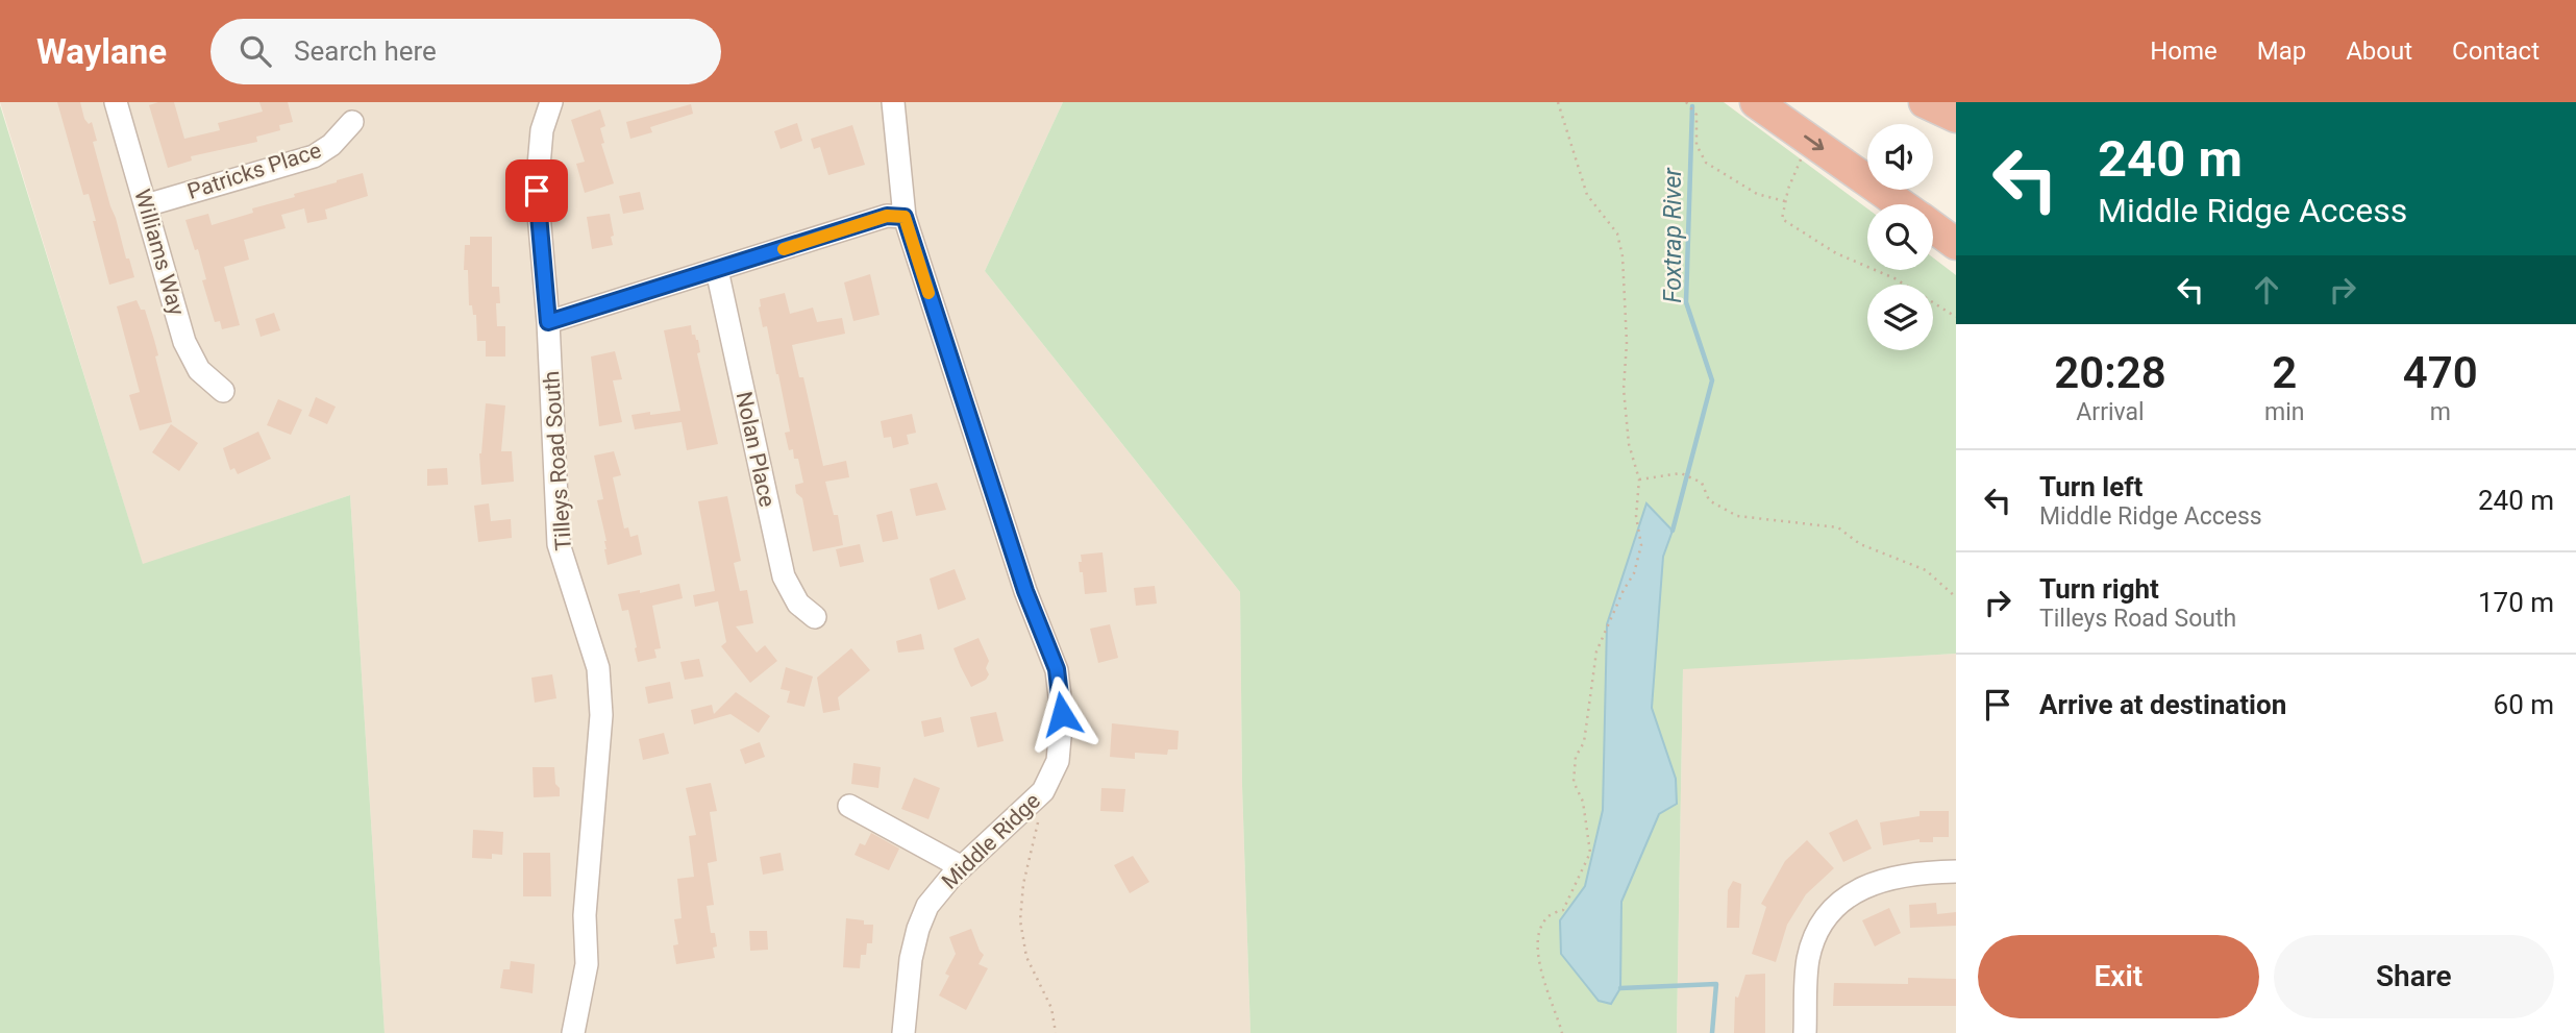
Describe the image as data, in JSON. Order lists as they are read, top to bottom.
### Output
{
  "streets": {
    "street": [
      "Patricks Place",
      "Williams Way",
      "Nolan Place",
      "Tilleys Road South",
      "Middle Ridge"
    ]
  },
  "crossings": [
    ["Patricks Place", "Williams Way"]
  ],
  "water": ["Foxtrap River"],
  "page": {
    "header": "Waylane",
    "search": "Search here",
    "nav": [
      "Home",
      "Map",
      "About",
      "Contact"
    ],
    "turn": ["240 m", "Middle Ridge Access"],
    "eta": [
      "20:28",
      "Arrival",
      "2",
      "min",
      "470",
      "m"
    ],
    "list": [
      {
        "name": "Turn left",
        "note": "Middle Ridge Access",
        "value": "240 m"
      },
      {
        "name": "Turn right",
        "note": "Tilleys Road South",
        "value": "170 m"
      },
      {
        "name": "Arrive at destination",
        "value": "60 m"
      }
    ],
    "buttons": ["Exit", "Share"]
  }
}
